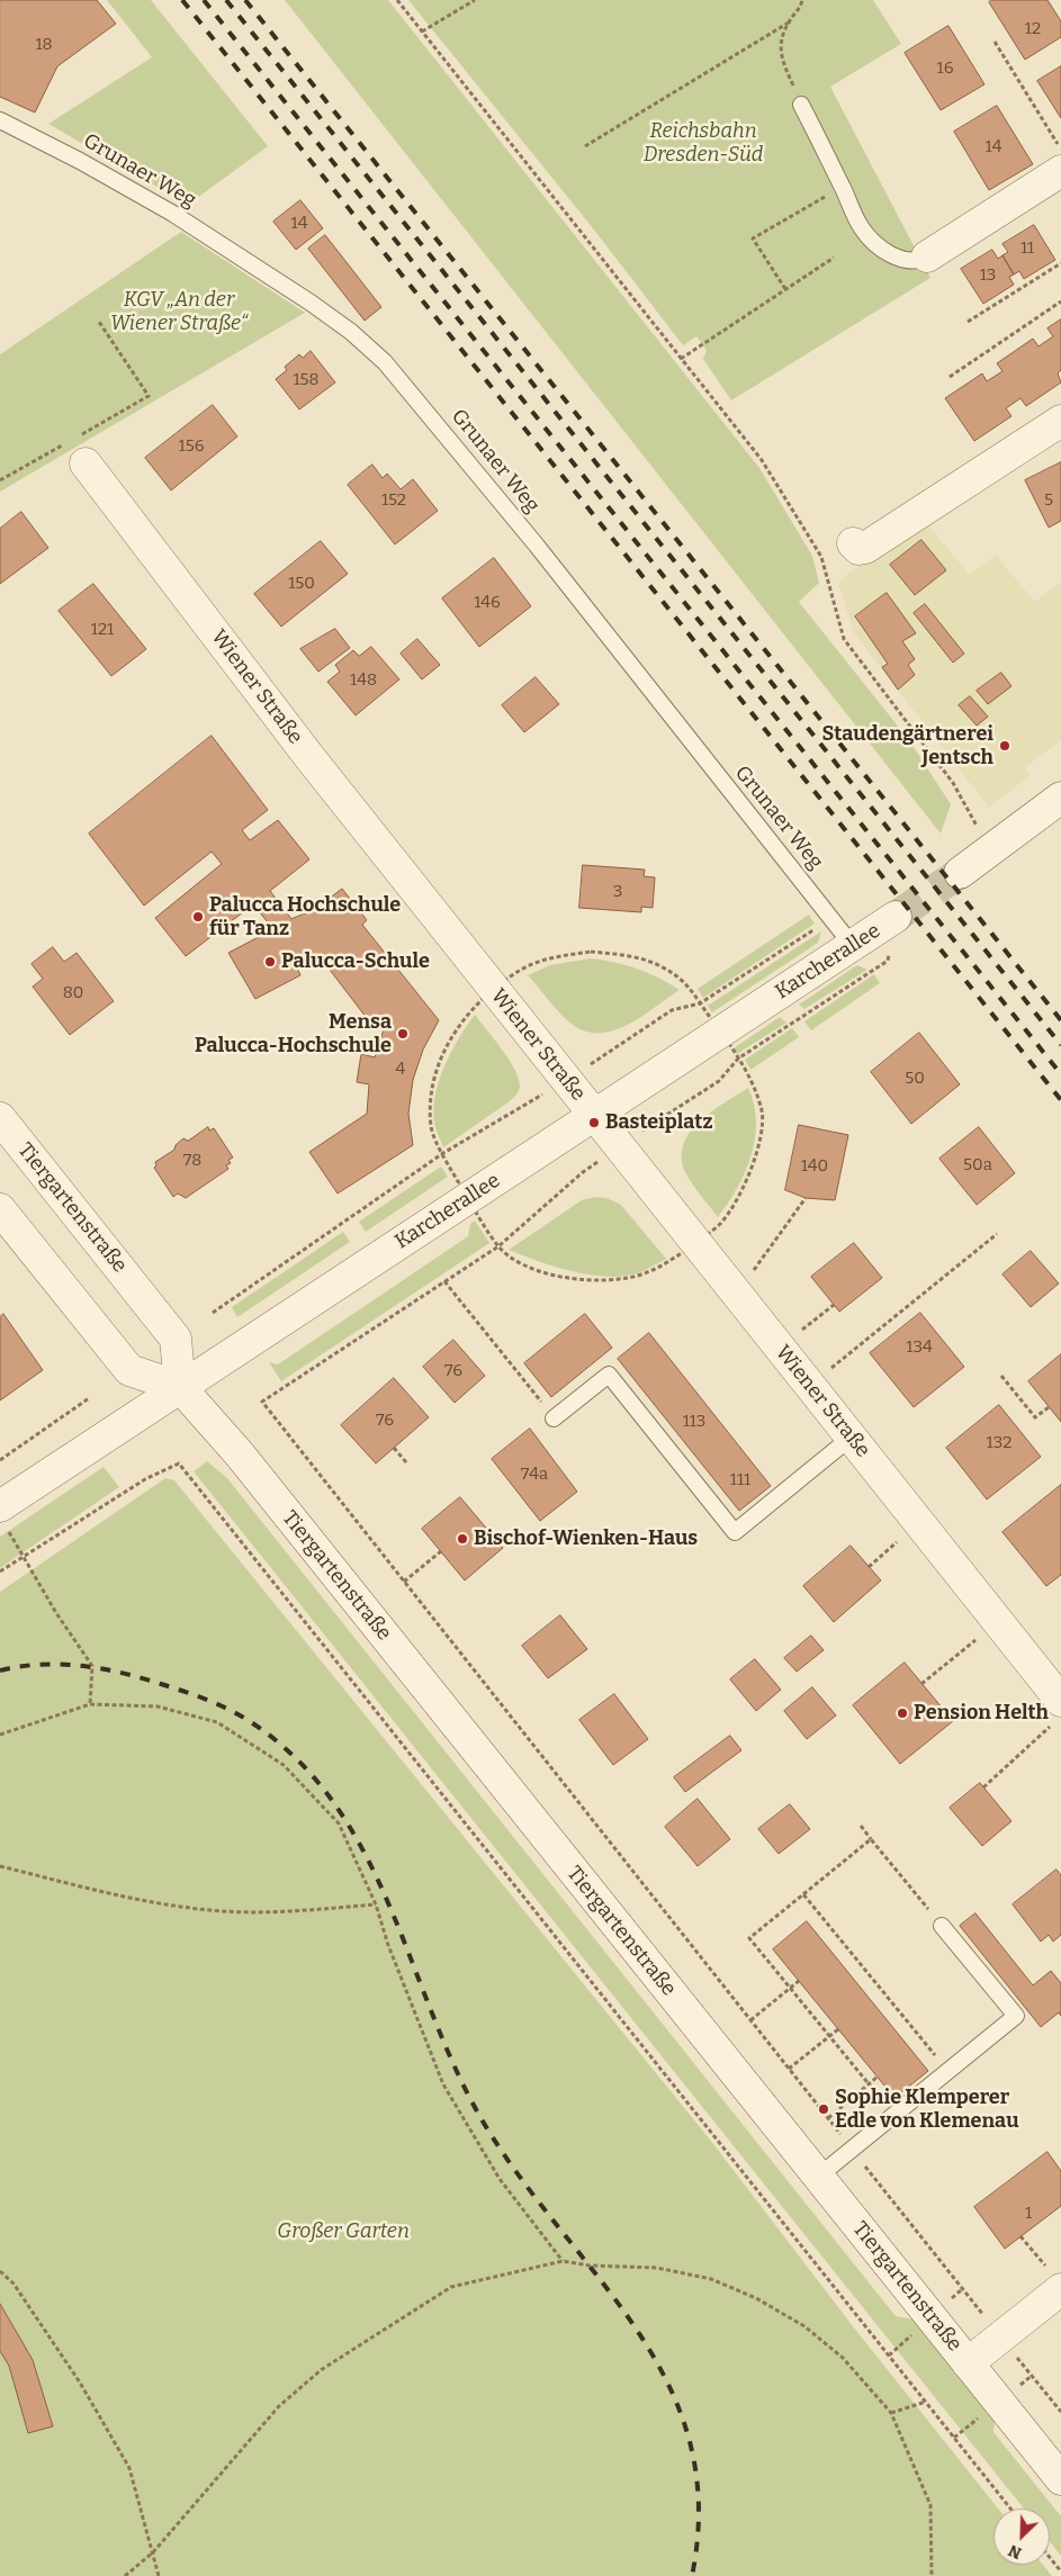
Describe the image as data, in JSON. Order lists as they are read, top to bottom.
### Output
{
  "streets": {
    "street": ["Wiener Straße", "Karcherallee", "Tiergartenstraße"],
    "lane": ["Grunaer Weg"]
  },
  "crossings": [
    ["Grunaer Weg", "Karcherallee"],
    ["Wiener Straße", "Karcherallee"],
    ["Karcherallee", "Tiergartenstraße"]
  ],
  "parks": ["Reichsbahn Dresden-Süd", "KGV „An der Wiener Straße“", "Großer Garten"],
  "places": [
    "Staudengärtnerei Jentsch",
    "Palucca Hochschule für Tanz",
    "Palucca-Schule",
    "Mensa Palucca-Hochschule",
    "Basteiplatz",
    "Bischof-Wienken-Haus",
    "Pension Helth",
    "Sophie Klemperer Edle von Klemenau"
  ],
  "house_numbers": [
    "12",
    "18",
    "16",
    "14",
    "14",
    "11",
    "13",
    "158",
    "156",
    "152",
    "5",
    "150",
    "146",
    "121",
    "148",
    "3",
    "80",
    "4",
    "50",
    "78",
    "50a",
    "140",
    "134",
    "76",
    "76",
    "113",
    "132",
    "74a",
    "111",
    "1"
  ],
  "north": "bottom left"
}
